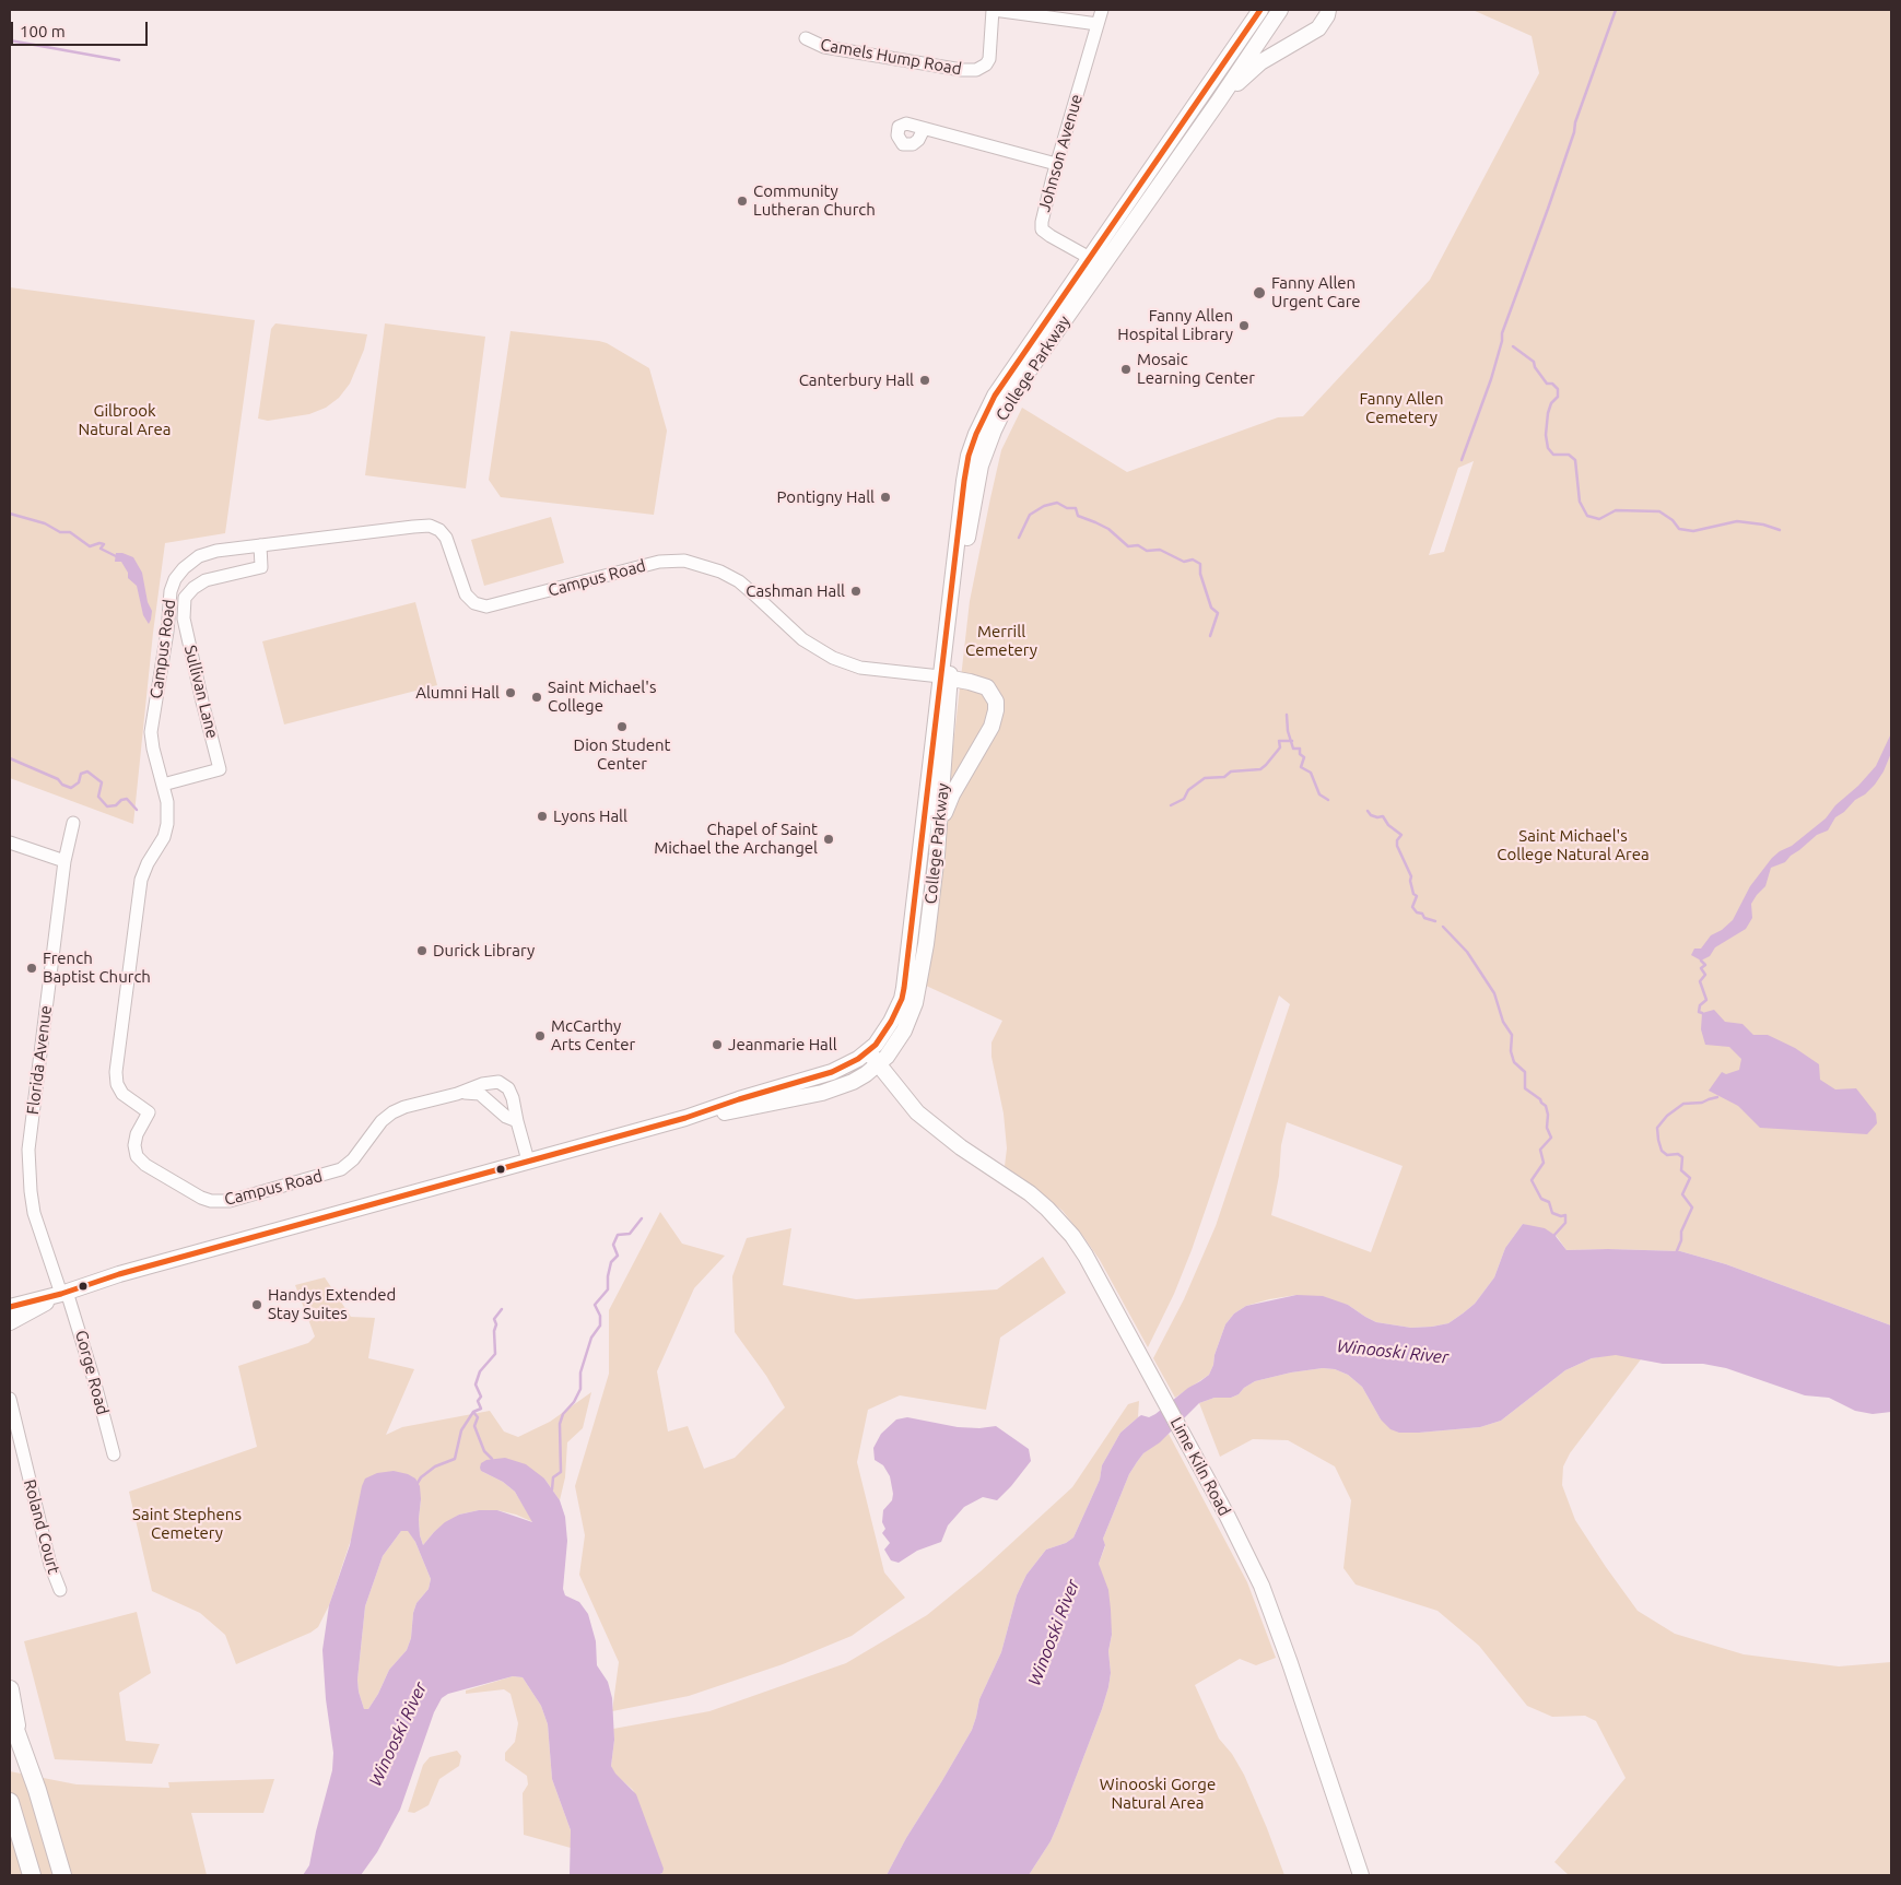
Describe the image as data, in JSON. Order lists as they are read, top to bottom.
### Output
{
  "streets": {
    "main road": ["College Parkway", "Lime Kiln Road"],
    "street": [
      "Camels Hump Road",
      "Johnson Avenue",
      "Campus Road",
      "Sullivan Lane",
      "Florida Avenue",
      "Gorge Road",
      "Roland Court"
    ]
  },
  "crossings": [
    ["Johnson Avenue", "College Parkway"],
    ["College Parkway", "Campus Road"],
    ["College Parkway", "Florida Avenue"],
    ["College Parkway", "Gorge Road"],
    ["College Parkway", "Lime Kiln Road"],
    ["Campus Road", "Sullivan Lane"],
    ["Florida Avenue", "Gorge Road"]
  ],
  "water": ["Winooski River"],
  "parks": [
    "Fanny Allen Cemetery",
    "Gilbrook Natural Area",
    "Merrill Cemetery",
    "Saint Michael's College Natural Area",
    "Saint Stephens Cemetery",
    "Winooski Gorge Natural Area"
  ],
  "places": [
    "Community Lutheran Church",
    "Fanny Allen Urgent Care",
    "Fanny Allen Hospital Library",
    "Mosaic Learning Center",
    "Canterbury Hall",
    "Pontigny Hall",
    "Cashman Hall",
    "Alumni Hall",
    "Saint Michael's College",
    "Dion Student Center",
    "Lyons Hall",
    "Chapel of Saint Michael the Archangel",
    "Durick Library",
    "French Baptist Church",
    "McCarthy Arts Center",
    "Jeanmarie Hall",
    "Handys Extended Stay Suites"
  ],
  "scale_bar": "100 m"
}
